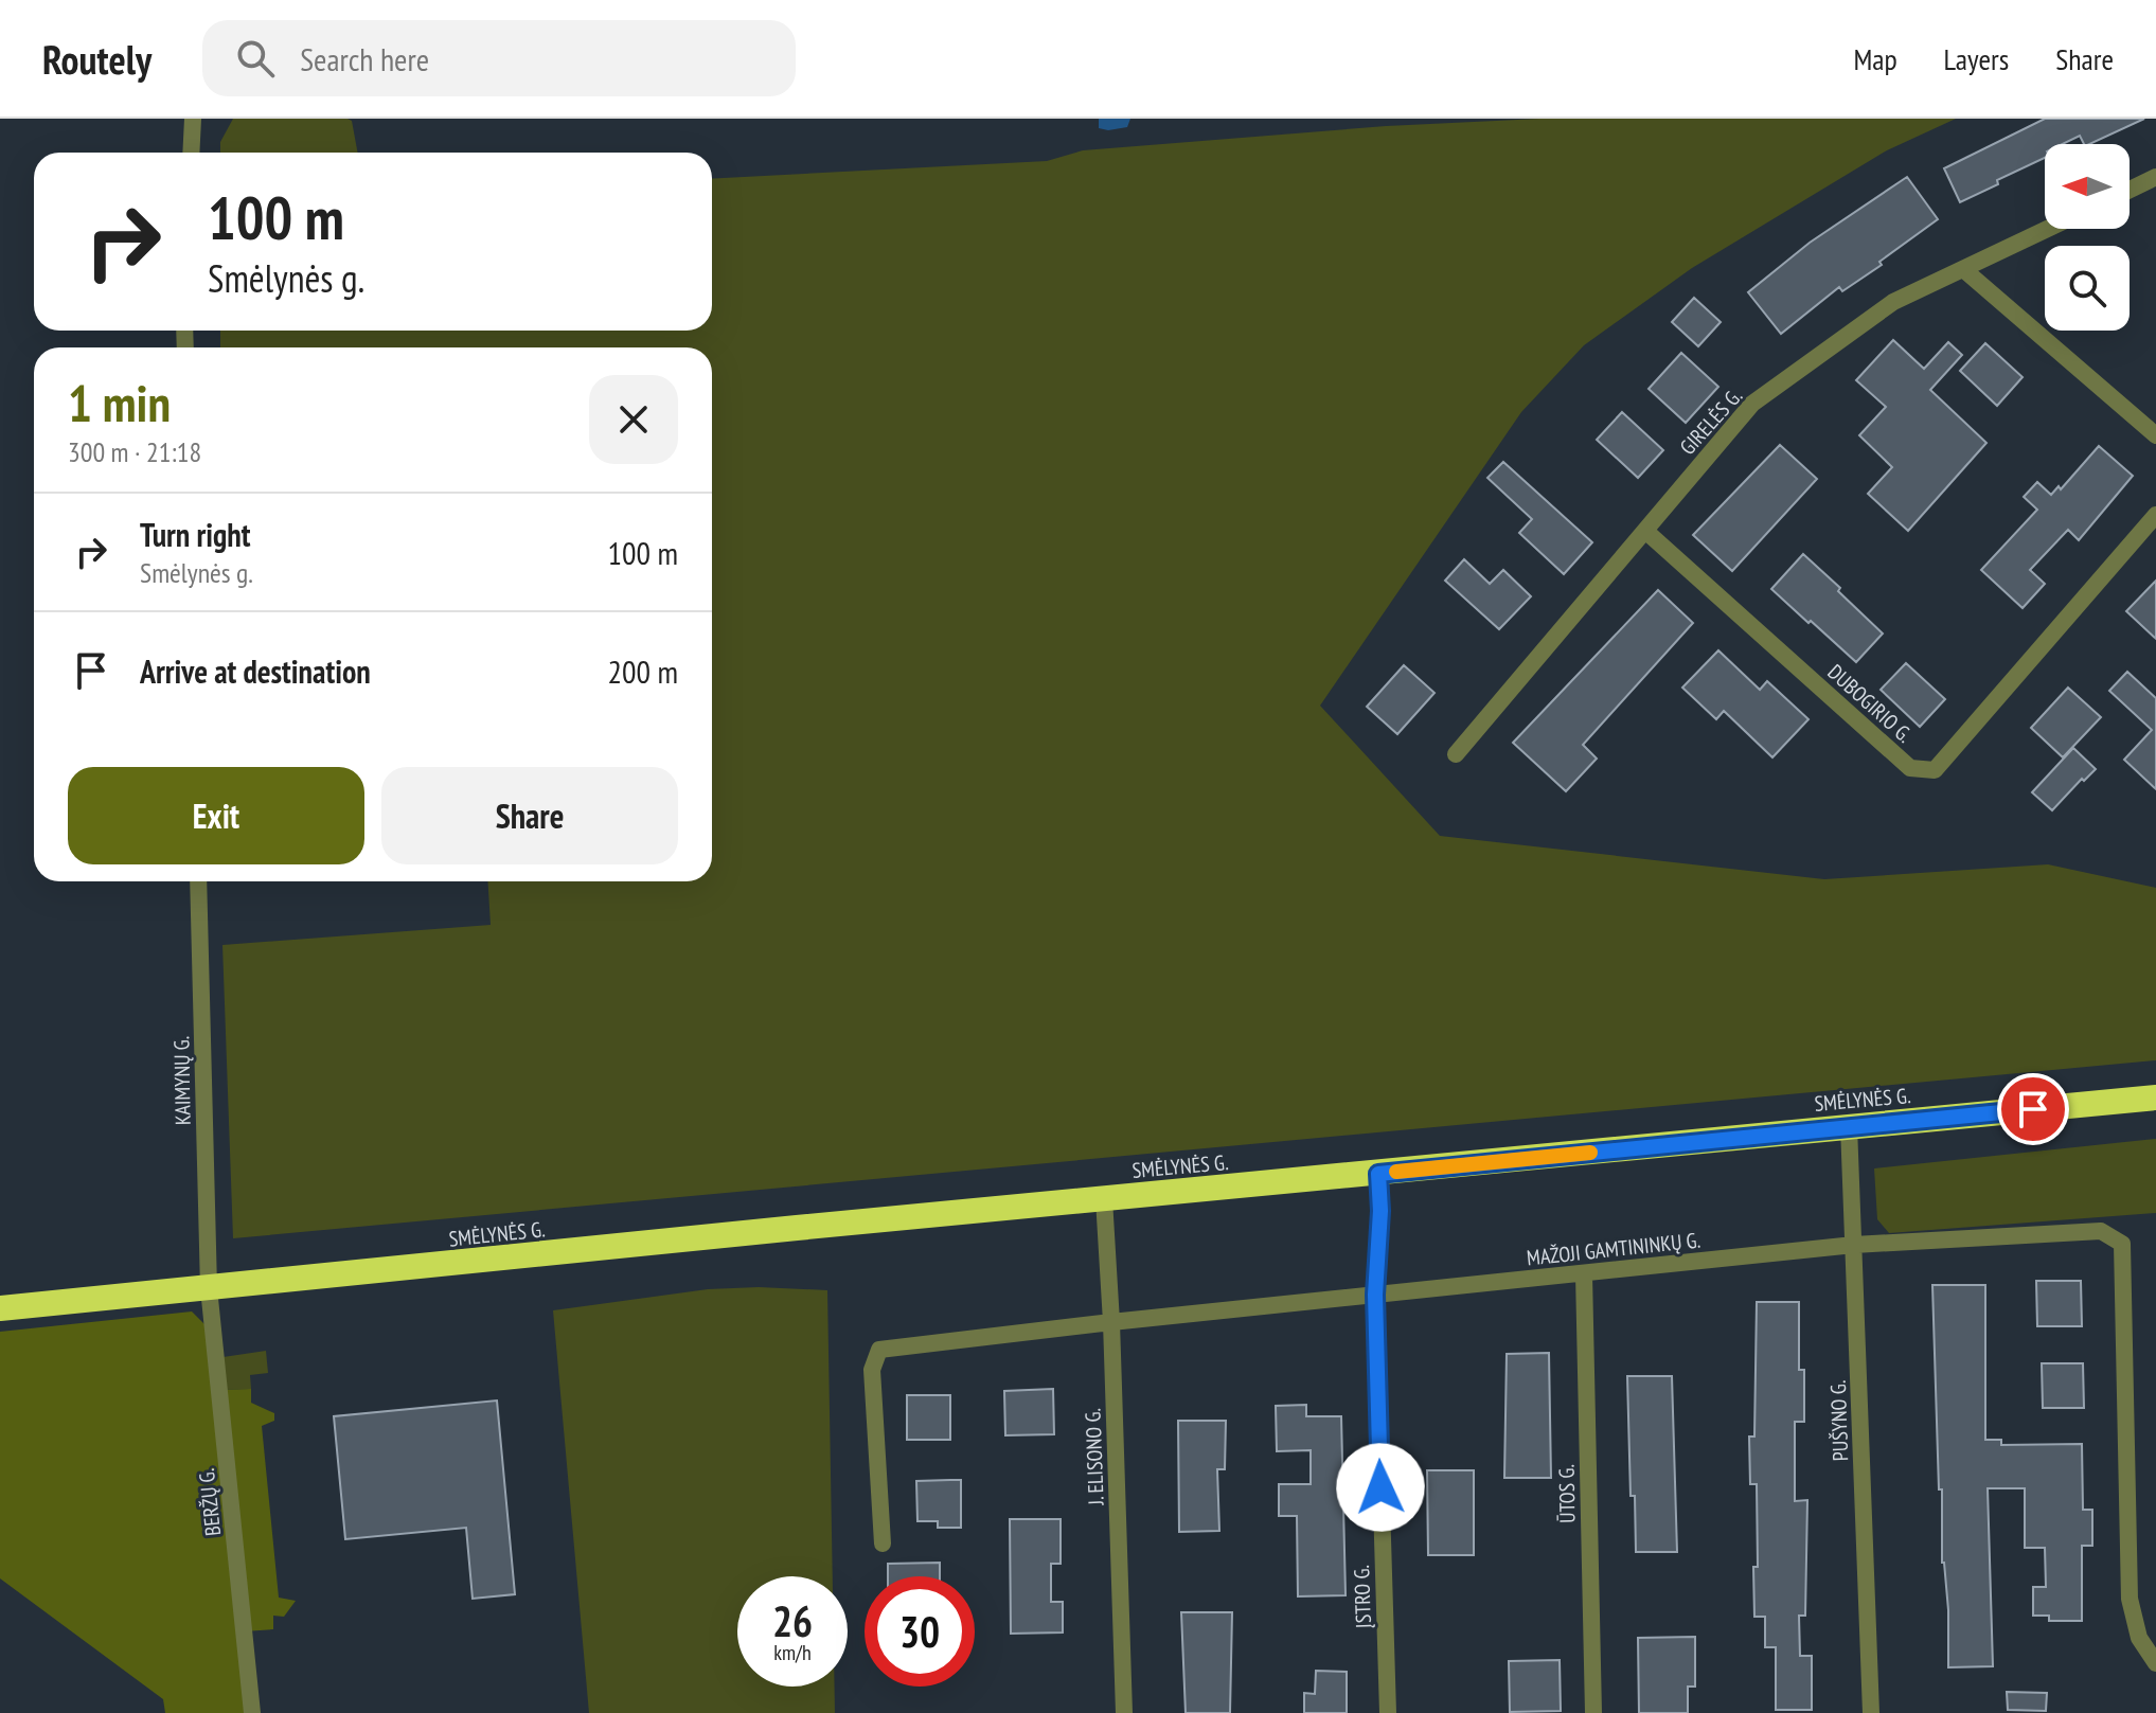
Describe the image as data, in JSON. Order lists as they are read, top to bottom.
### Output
{
  "streets": {
    "highway": ["SMĖLYNĖS G."],
    "street": [
      "GIRELĖS G.",
      "DUBOGIRIO G.",
      "KAIMYNŲ G.",
      "MAŽOJI GAMTININKŲ G.",
      "PUŠYNO G.",
      "J. ELISONO G.",
      "ŪTOS G.",
      "BERŽŲ G.",
      "ĮSTRO G."
    ]
  },
  "crossings": [
    ["GIRELĖS G.", "DUBOGIRIO G."],
    ["KAIMYNŲ G.", "SMĖLYNĖS G."],
    ["KAIMYNŲ G.", "BERŽŲ G."],
    ["SMĖLYNĖS G.", "PUŠYNO G."],
    ["SMĖLYNĖS G.", "J. ELISONO G."],
    ["SMĖLYNĖS G.", "BERŽŲ G."],
    ["SMĖLYNĖS G.", "ĮSTRO G."],
    ["MAŽOJI GAMTININKŲ G.", "PUŠYNO G."],
    ["MAŽOJI GAMTININKŲ G.", "J. ELISONO G."],
    ["MAŽOJI GAMTININKŲ G.", "ŪTOS G."],
    ["MAŽOJI GAMTININKŲ G.", "ĮSTRO G."]
  ],
  "north": "left",
  "page": {
    "header": "Routely",
    "search": "Search here",
    "nav": ["Map", "Layers", "Share"],
    "turn": ["100 m", "Smėlynės g."],
    "heading": ["1 min", "300 m · 21:18"],
    "list": [
      {
        "name": "Turn right",
        "note": "Smėlynės g.",
        "value": "100 m"
      },
      {
        "name": "Arrive at destination",
        "value": "200 m"
      }
    ],
    "buttons": ["Exit", "Share"],
    "speed": "26 km/h",
    "limit": "30"
  }
}
